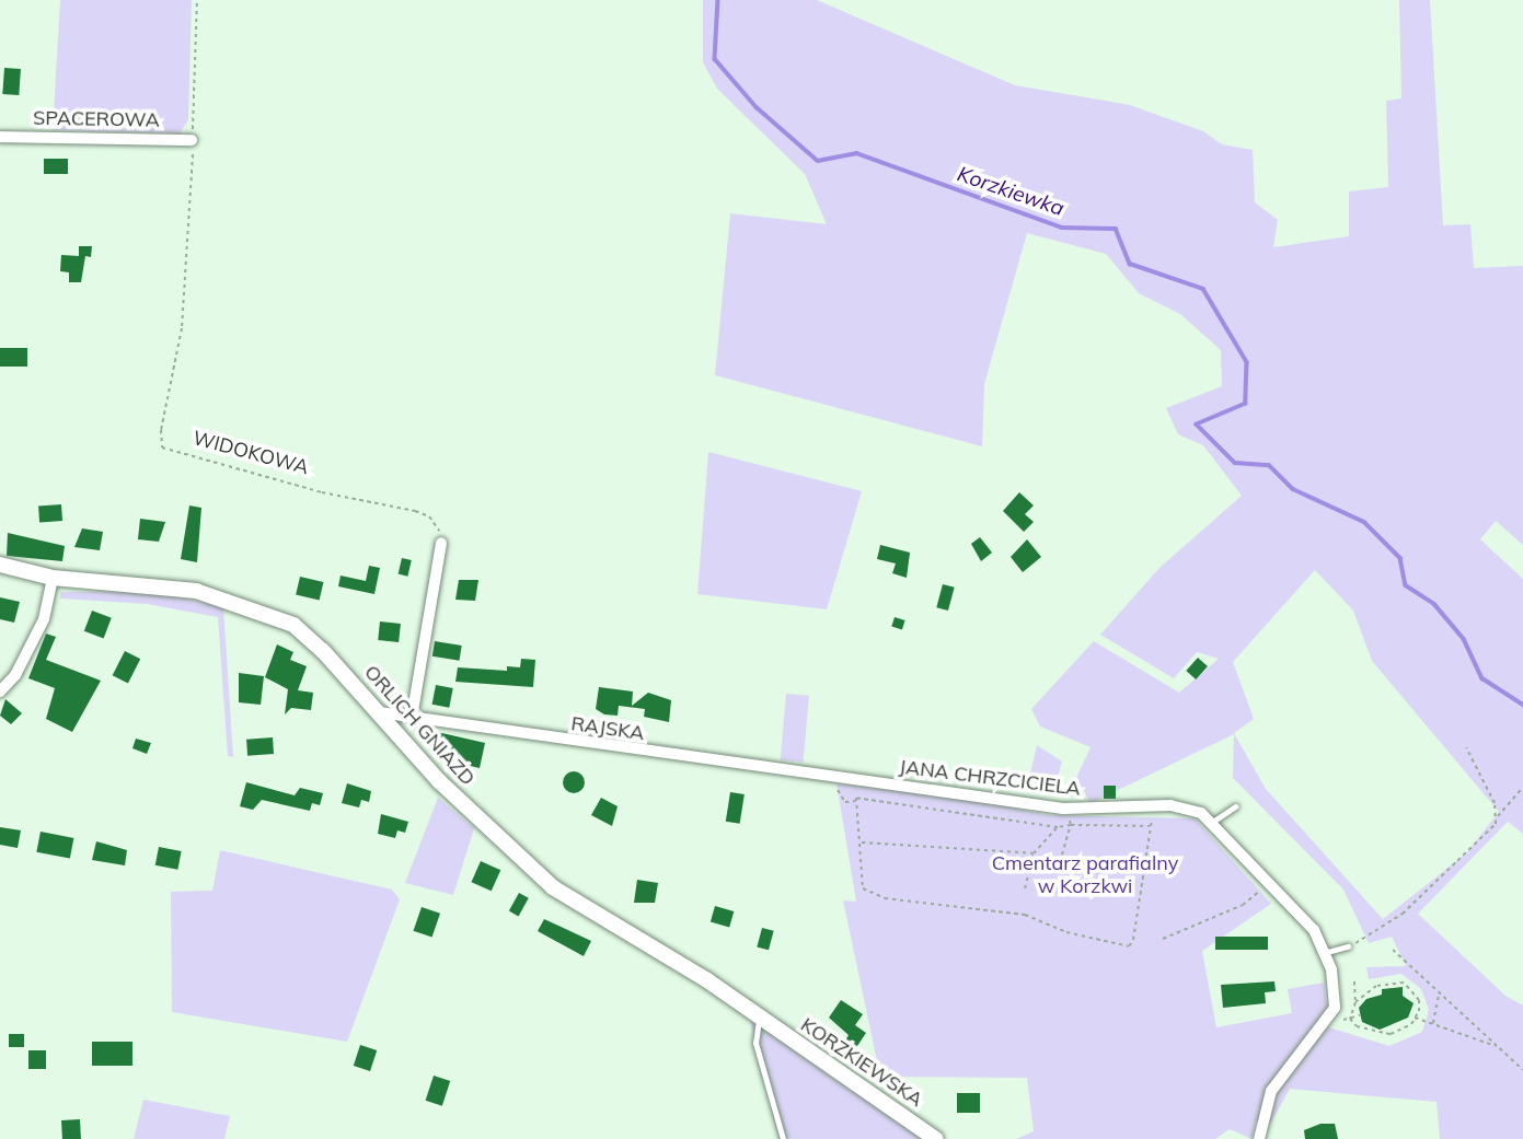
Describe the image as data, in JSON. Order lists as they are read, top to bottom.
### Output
{
  "streets": {
    "street": [
      "SPACEROWA",
      "ORLICH GNIAZD",
      "RAJSKA",
      "JANA CHRZCICIELA",
      "KORZKIEWSKA"
    ],
    "path": ["WIDOKOWA"]
  },
  "crossings": [
    ["SPACEROWA", "WIDOKOWA"],
    ["ORLICH GNIAZD", "RAJSKA"],
    ["ORLICH GNIAZD", "KORZKIEWSKA"],
    ["RAJSKA", "JANA CHRZCICIELA"]
  ],
  "water": ["Korzkiewka"],
  "parks": ["Cmentarz parafialny w Korzkwi"]
}
